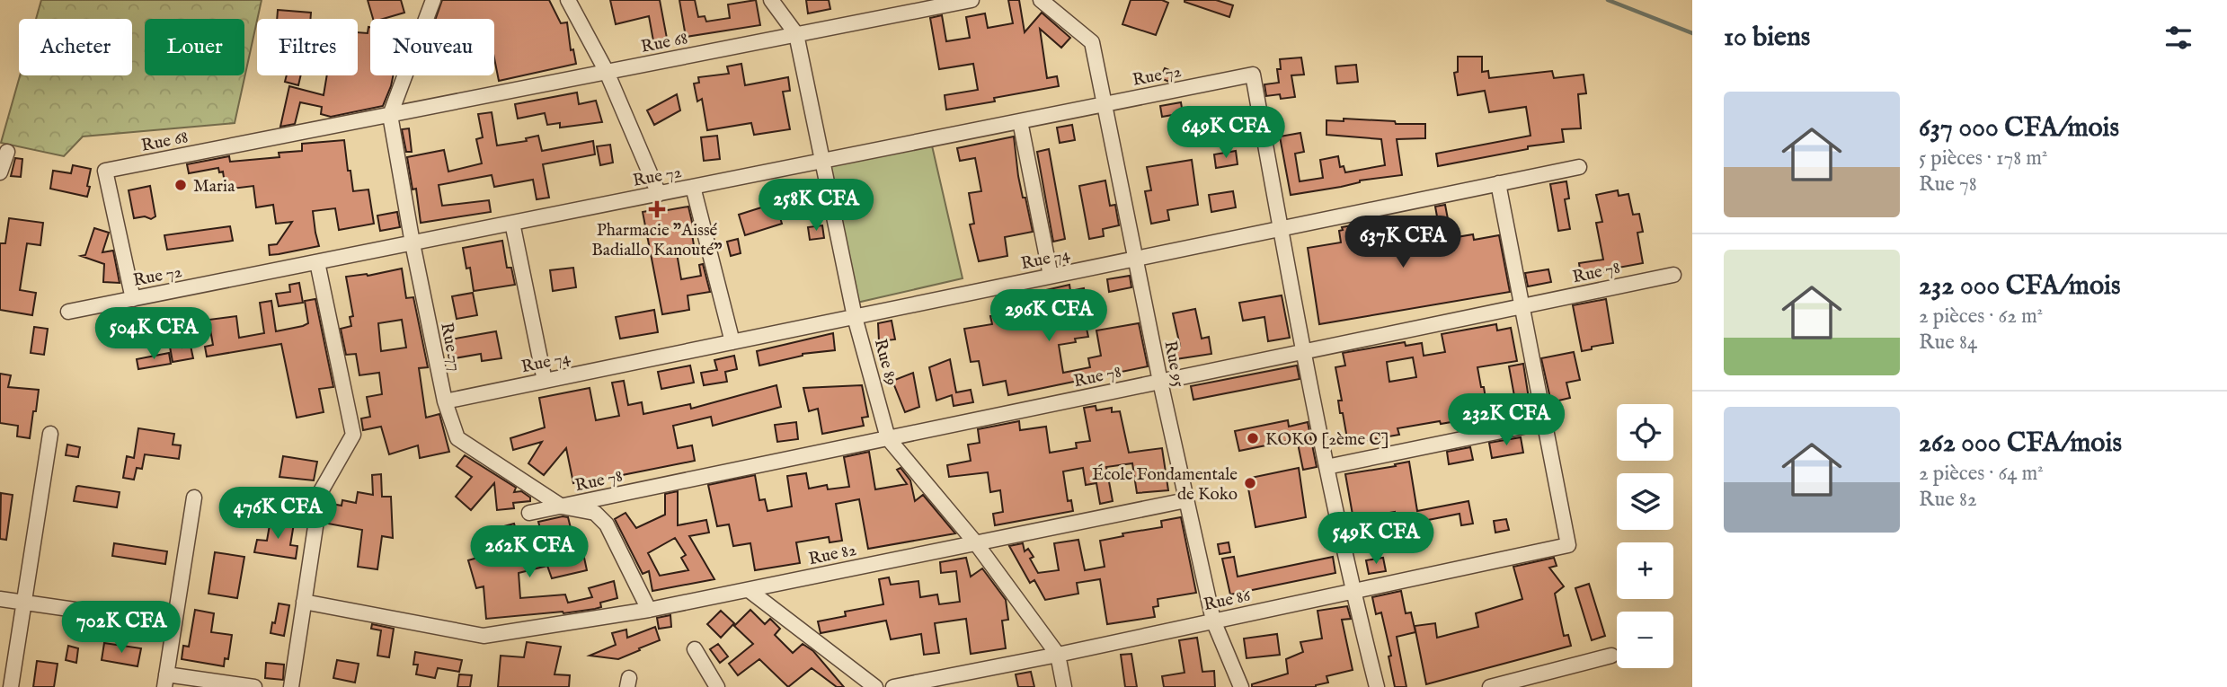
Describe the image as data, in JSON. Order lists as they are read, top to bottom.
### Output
{
  "streets": {
    "street": [
      "Rue 68",
      "Rue 72",
      "Rue 74",
      "Rue 78",
      "Rue 77",
      "Rue 89",
      "Rue 95",
      "Rue 82",
      "Rue 86"
    ]
  },
  "crossings": [
    ["Rue 68", "Rue 72"],
    ["Rue 68", "Rue 77"],
    ["Rue 68", "Rue 89"],
    ["Rue 72", "Rue 74"],
    ["Rue 72", "Rue 77"],
    ["Rue 72", "Rue 89"],
    ["Rue 72", "Rue 95"],
    ["Rue 74", "Rue 77"],
    ["Rue 74", "Rue 89"],
    ["Rue 74", "Rue 95"],
    ["Rue 78", "Rue 77"],
    ["Rue 78", "Rue 89"],
    ["Rue 78", "Rue 95"],
    ["Rue 77", "Rue 82"],
    ["Rue 89", "Rue 82"],
    ["Rue 89", "Rue 86"],
    ["Rue 95", "Rue 82"],
    ["Rue 95", "Rue 86"]
  ],
  "places": {
    "other": ["Maria", "KOKO [2ème C]", "École Fondamentale de Koko"],
    "health": ["Pharmacie \"Aissé Badiallo Kanouté\""]
  },
  "page": {
    "heading": "10 biens",
    "chip": [
      "Acheter",
      "Louer",
      "Filtres",
      "Nouveau"
    ],
    "list": [
      {
        "name": "637 000 CFA/mois",
        "note": "5 pièces · 178 m² · Rue 78"
      },
      {
        "name": "232 000 CFA/mois",
        "note": "2 pièces · 62 m² · Rue 84"
      },
      {
        "name": "262 000 CFA/mois",
        "note": "2 pièces · 64 m² · Rue 82"
      }
    ],
    "price": [
      "649K CFA",
      "258K CFA",
      "637K CFA",
      "296K CFA",
      "504K CFA",
      "232K CFA",
      "476K CFA",
      "549K CFA",
      "262K CFA",
      "702K CFA"
    ],
    "map_buttons": ["+", "−"]
  }
}
